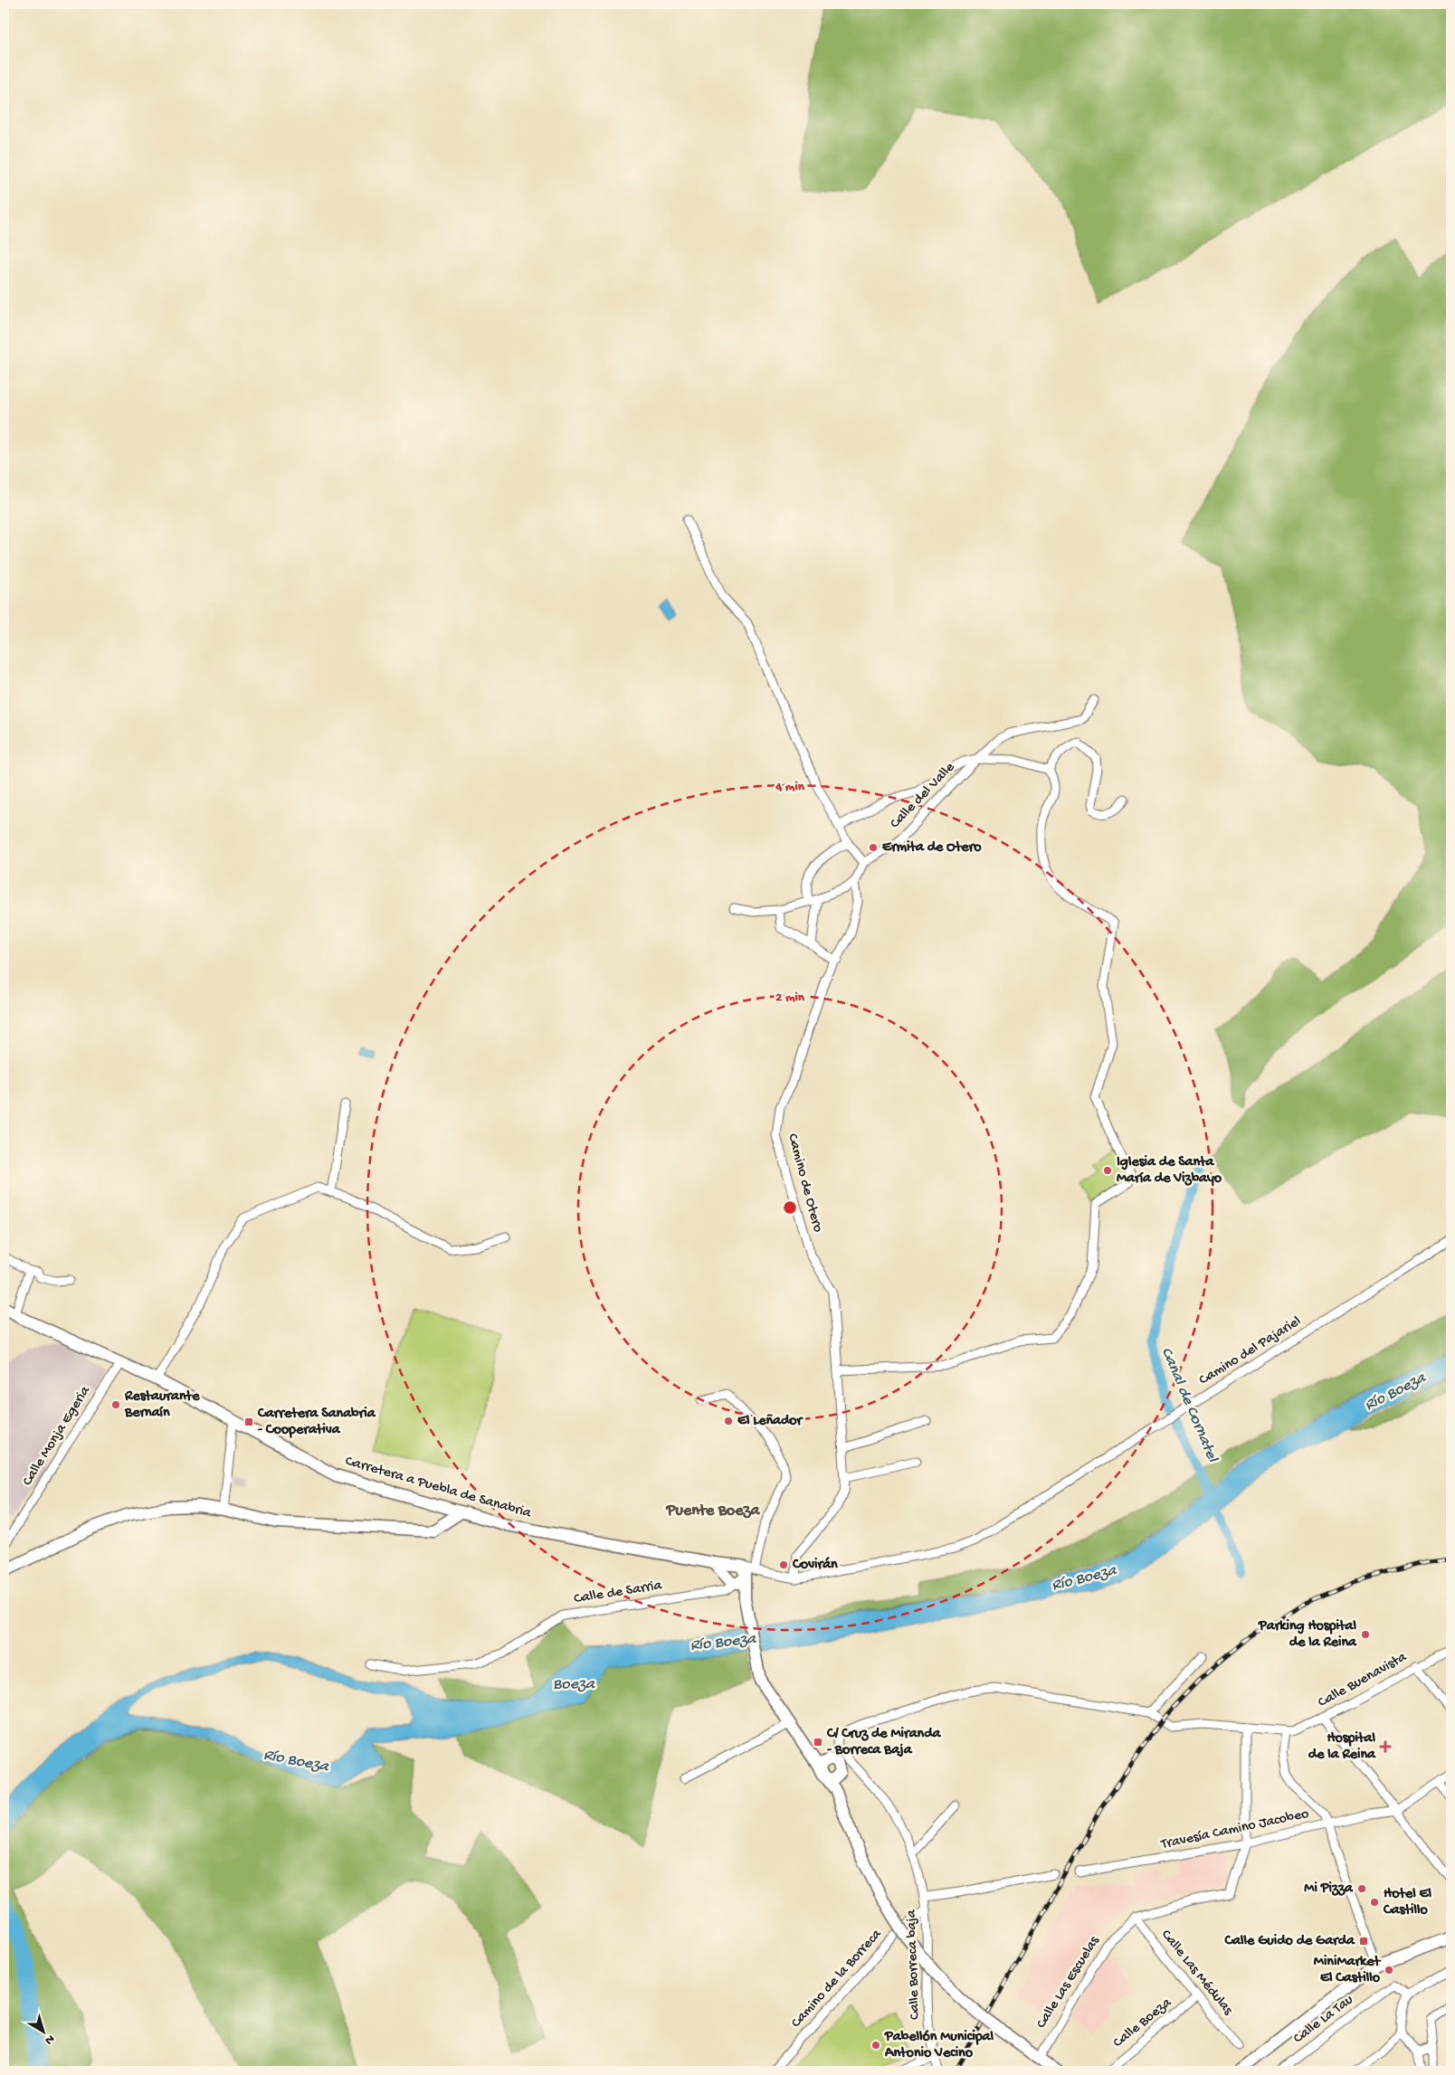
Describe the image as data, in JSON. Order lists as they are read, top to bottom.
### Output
{
  "streets": {
    "street": [
      "Calle del Valle",
      "Camino de Otero",
      "Camino del Pajariel",
      "Calle Monja Egeria",
      "Carretera a Puebla de Sanabria",
      "Calle de Sarria",
      "Calle Buenavista",
      "Travesía Camino Jacobeo",
      "Calle Borreca baja",
      "Calle Las Médulas",
      "Camino de la Borreca",
      "Calle Las Escuelas",
      "Calle La Tau",
      "Calle Boeza"
    ]
  },
  "crossings": [
    ["Camino de Otero", "Camino del Pajariel"],
    ["Calle Monja Egeria", "Carretera a Puebla de Sanabria"],
    ["Carretera a Puebla de Sanabria", "Calle de Sarria"],
    ["Travesía Camino Jacobeo", "Calle Las Escuelas"],
    ["Calle Borreca baja", "Camino de la Borreca"],
    ["Calle Las Médulas", "Calle Las Escuelas"],
    ["Calle Las Médulas", "Calle Boeza"]
  ],
  "districts": ["Puente Boeza"],
  "water": ["Río Boeza", "Canal de Cornatel", "Boeza"],
  "places": {
    "other": [
      "Ermita de Otero",
      "Iglesia de Santa María de Vizbayo",
      "Restaurante Bernaín",
      "El Leñador",
      "Covirán",
      "Parking Hospital de la Reina",
      "Mi Pizza",
      "Hotel El Castillo",
      "MiniMarket El Castillo",
      "Pabellón Municipal Antonio Vecino"
    ],
    "transit": ["Carretera Sanabria - Cooperativa", "C/ Cruz de Miranda - Borreca Baja", "Calle Guido de Garda"],
    "health": ["Hospital de la Reina"]
  },
  "north": "bottom right",
  "rings": ["4 min", "2 min"]
}
